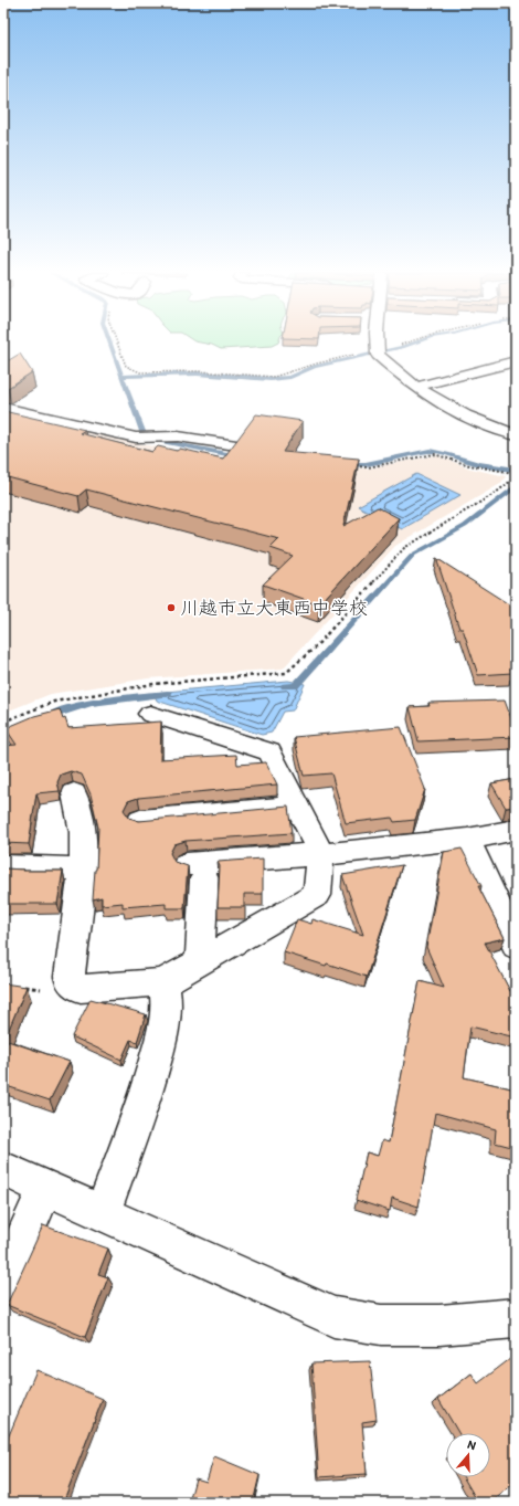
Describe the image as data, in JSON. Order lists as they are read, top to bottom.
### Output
{
  "places": ["川越市立大東西中学校"],
  "north": "top"
}
